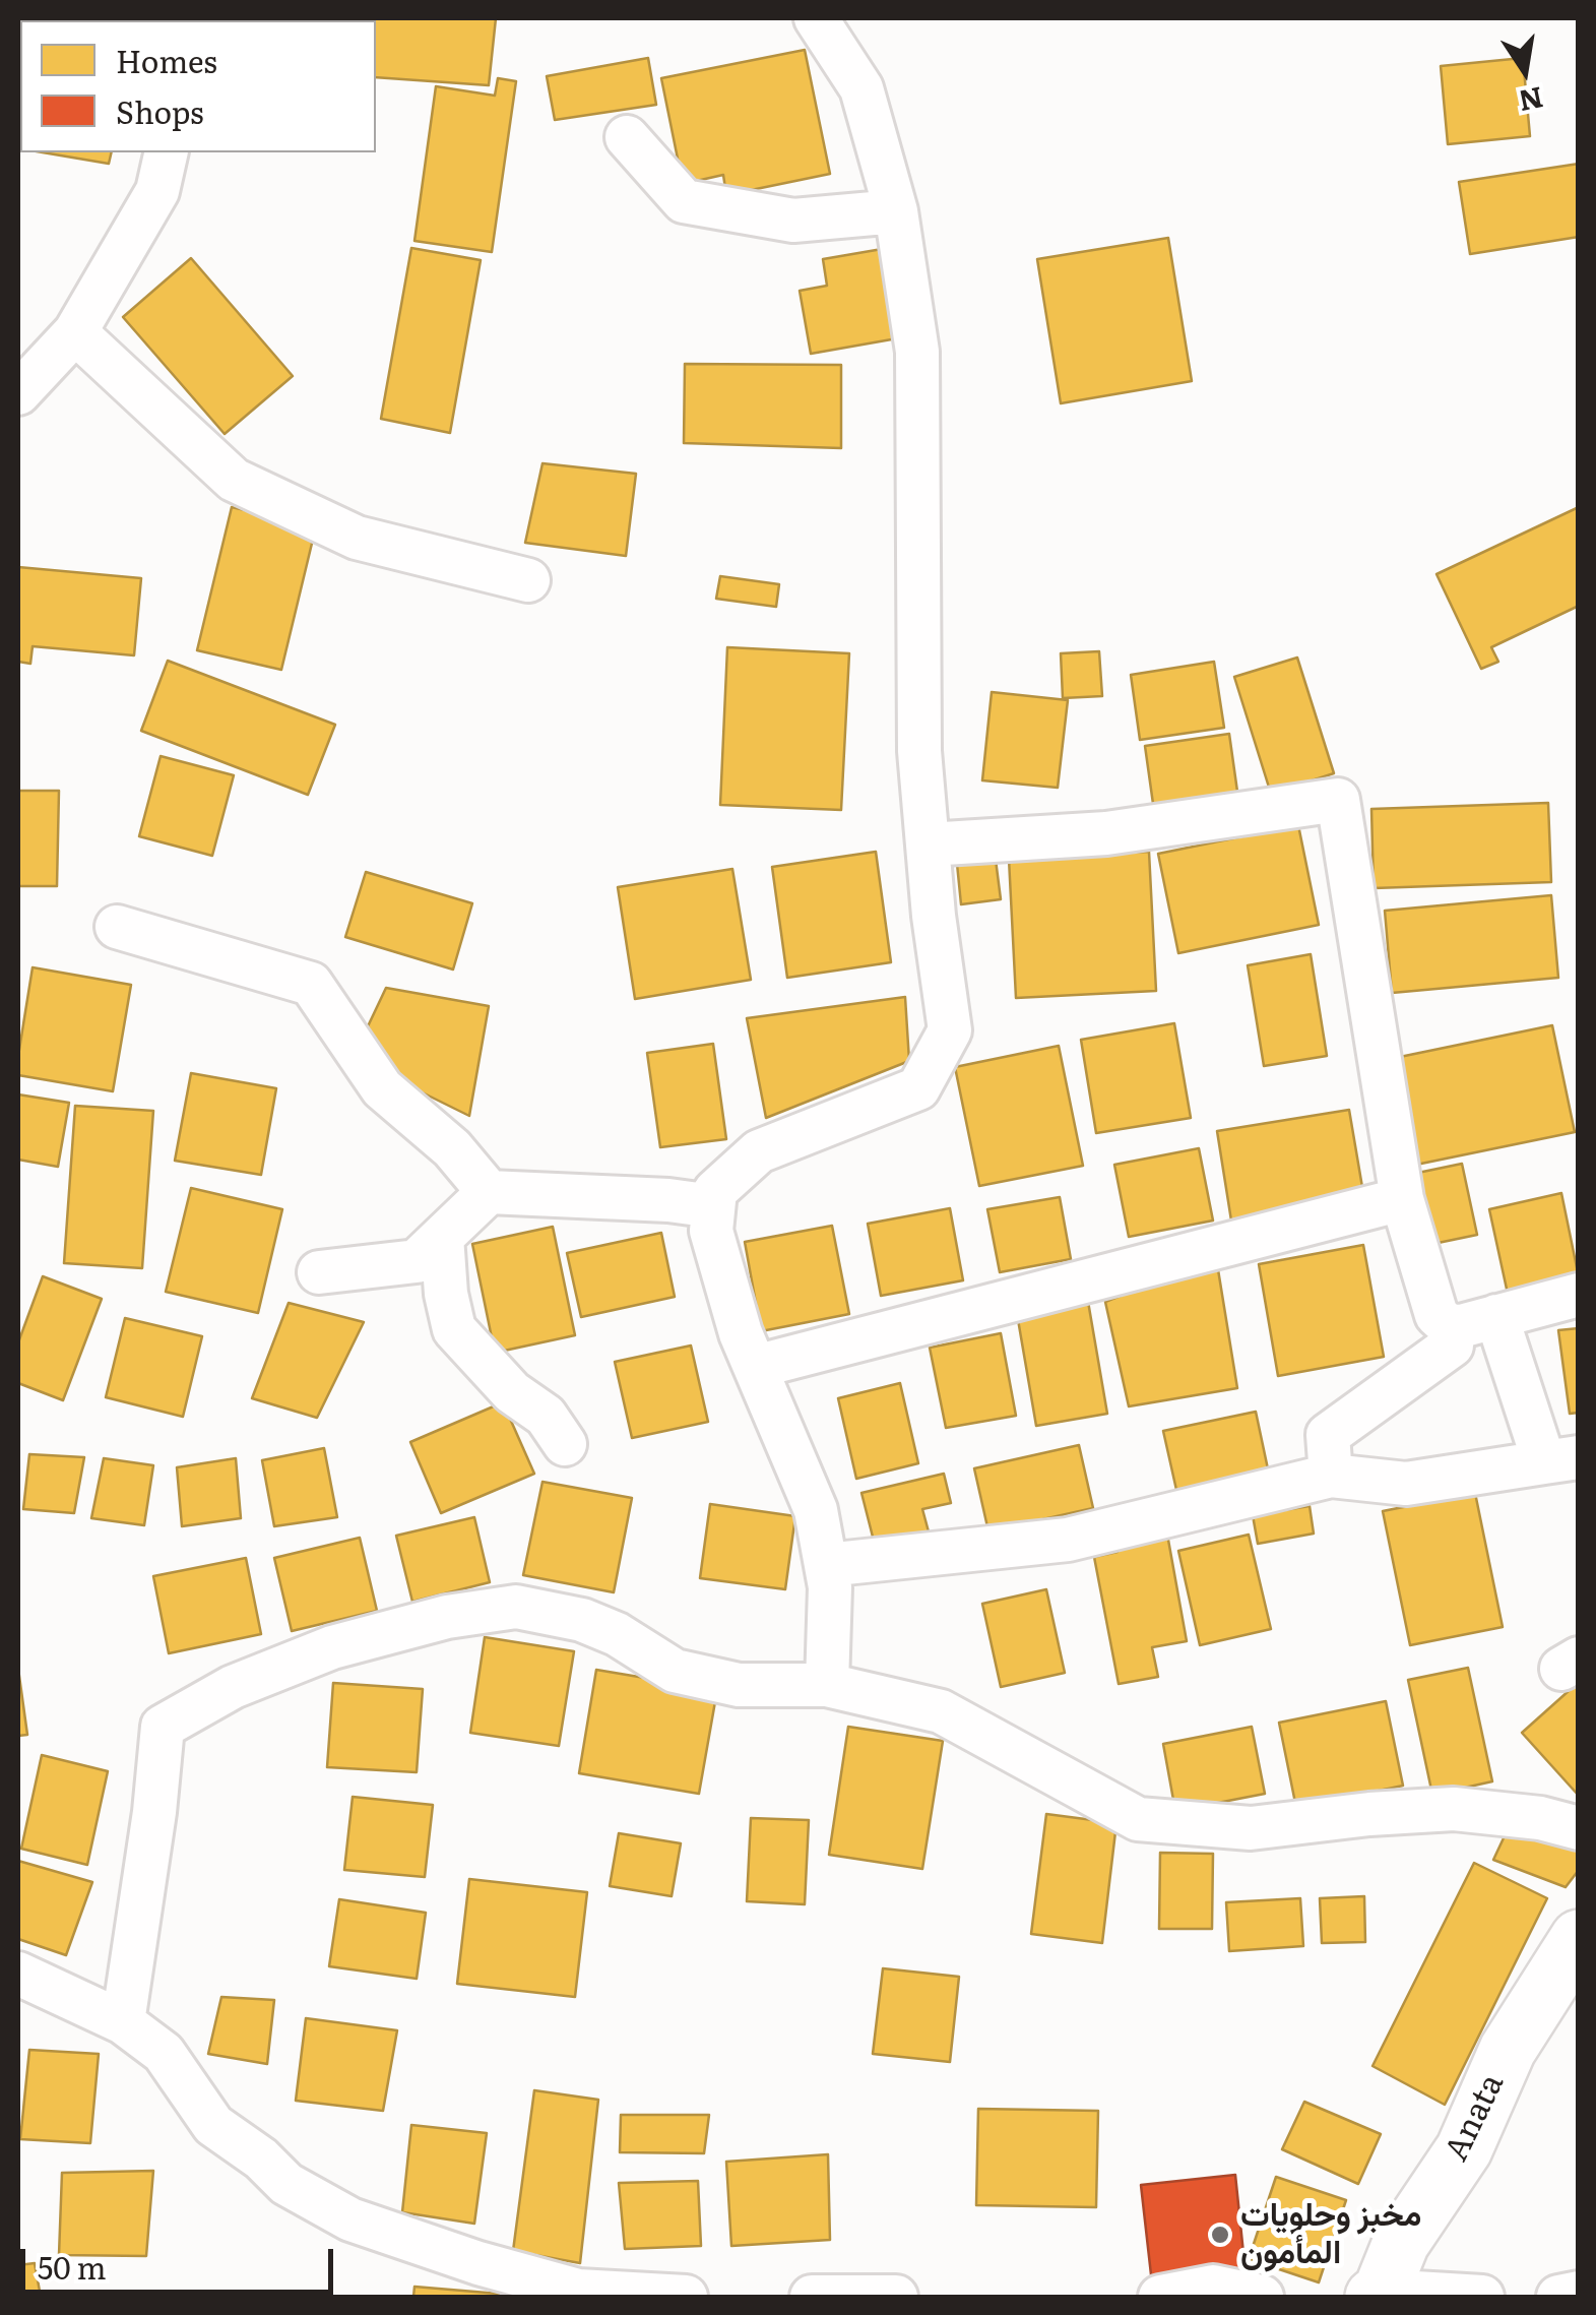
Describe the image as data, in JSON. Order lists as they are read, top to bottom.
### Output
{
  "streets": {
    "street": ["Anata"]
  },
  "places": ["مخبز وحلويات المأمون"],
  "legend": ["Homes", "Shops"],
  "scale_bar": "50 m",
  "north": "bottom"
}
